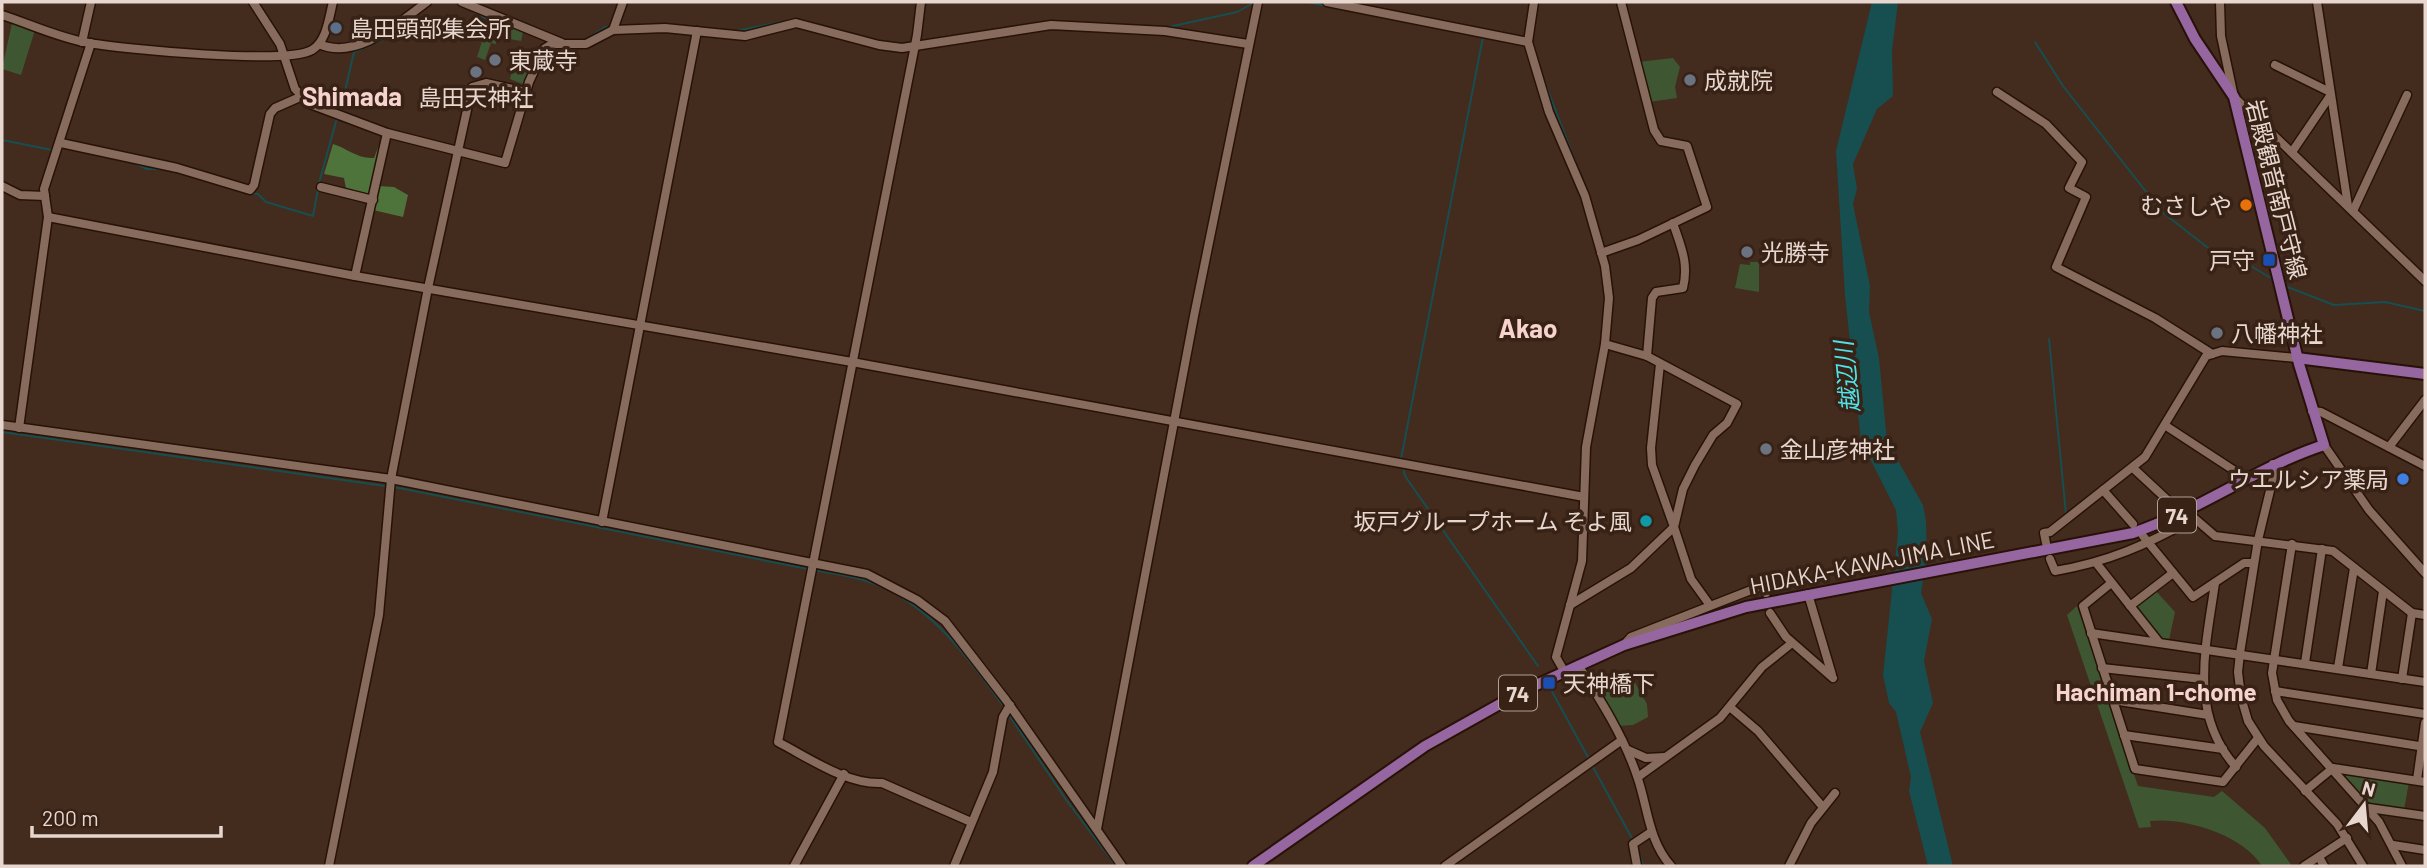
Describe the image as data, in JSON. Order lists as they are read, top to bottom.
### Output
{
  "streets": {
    "main road": ["岩殿観音南戸守線", "74", "HIDAKA-KAWAJIMA LINE"]
  },
  "districts": ["Shimada", "Akao", "Hachiman 1-chome"],
  "water": ["越辺川"],
  "places": {
    "other": [
      "島田頭部集会所",
      "東蔵寺",
      "島田天神社",
      "成就院",
      "むさしや",
      "光勝寺",
      "八幡神社",
      "金山彦神社",
      "ウエルシア薬局",
      "坂戸グループホーム そよ風"
    ],
    "transit": ["戸守", "天神橋下"]
  },
  "scale_bar": "200 m",
  "north": "top"
}
